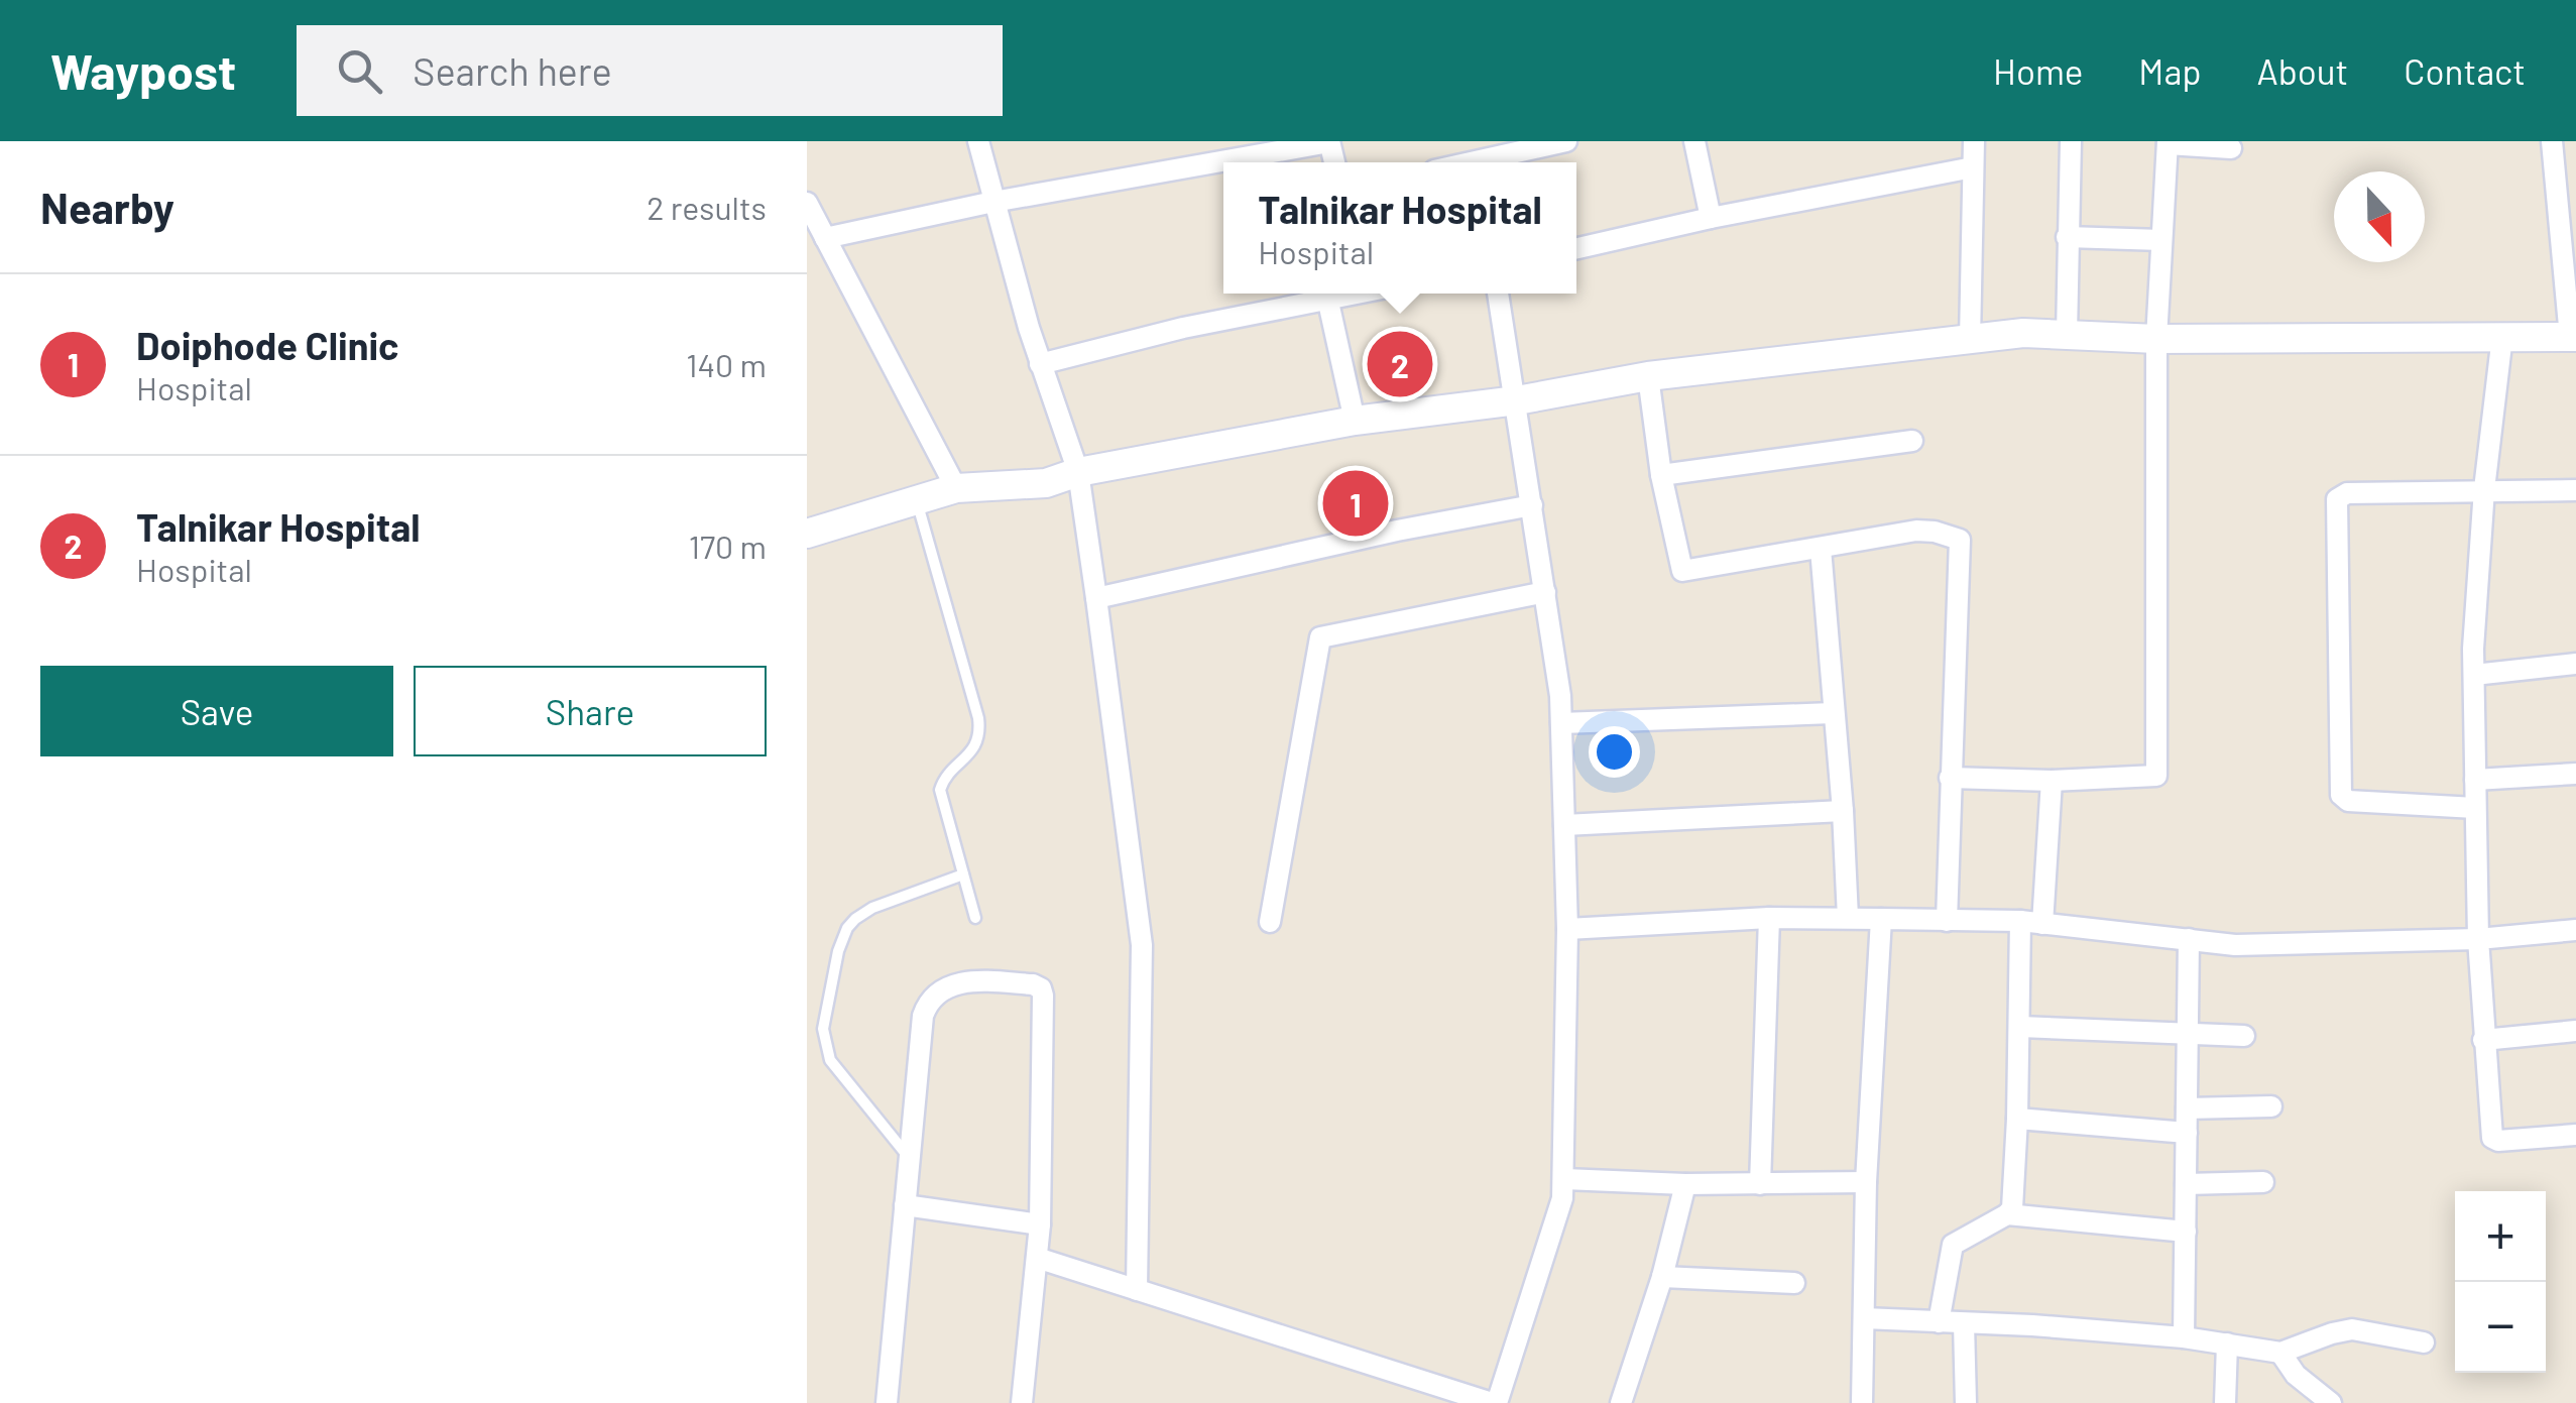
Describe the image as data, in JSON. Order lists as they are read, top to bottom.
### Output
{
  "north": "bottom",
  "page": {
    "header": "Waypost",
    "search": "Search here",
    "nav": [
      "Home",
      "Map",
      "About",
      "Contact"
    ],
    "heading": ["Nearby", "2 results"],
    "popup": ["Talnikar Hospital", "Hospital"],
    "list": [
      {
        "mark": "1",
        "name": "Doiphode Clinic",
        "note": "Hospital",
        "value": "140 m"
      },
      {
        "mark": "2",
        "name": "Talnikar Hospital",
        "note": "Hospital",
        "value": "170 m"
      }
    ],
    "pins": ["2", "1"],
    "buttons": ["Save", "Share"],
    "map_buttons": ["+", "−"]
  }
}
